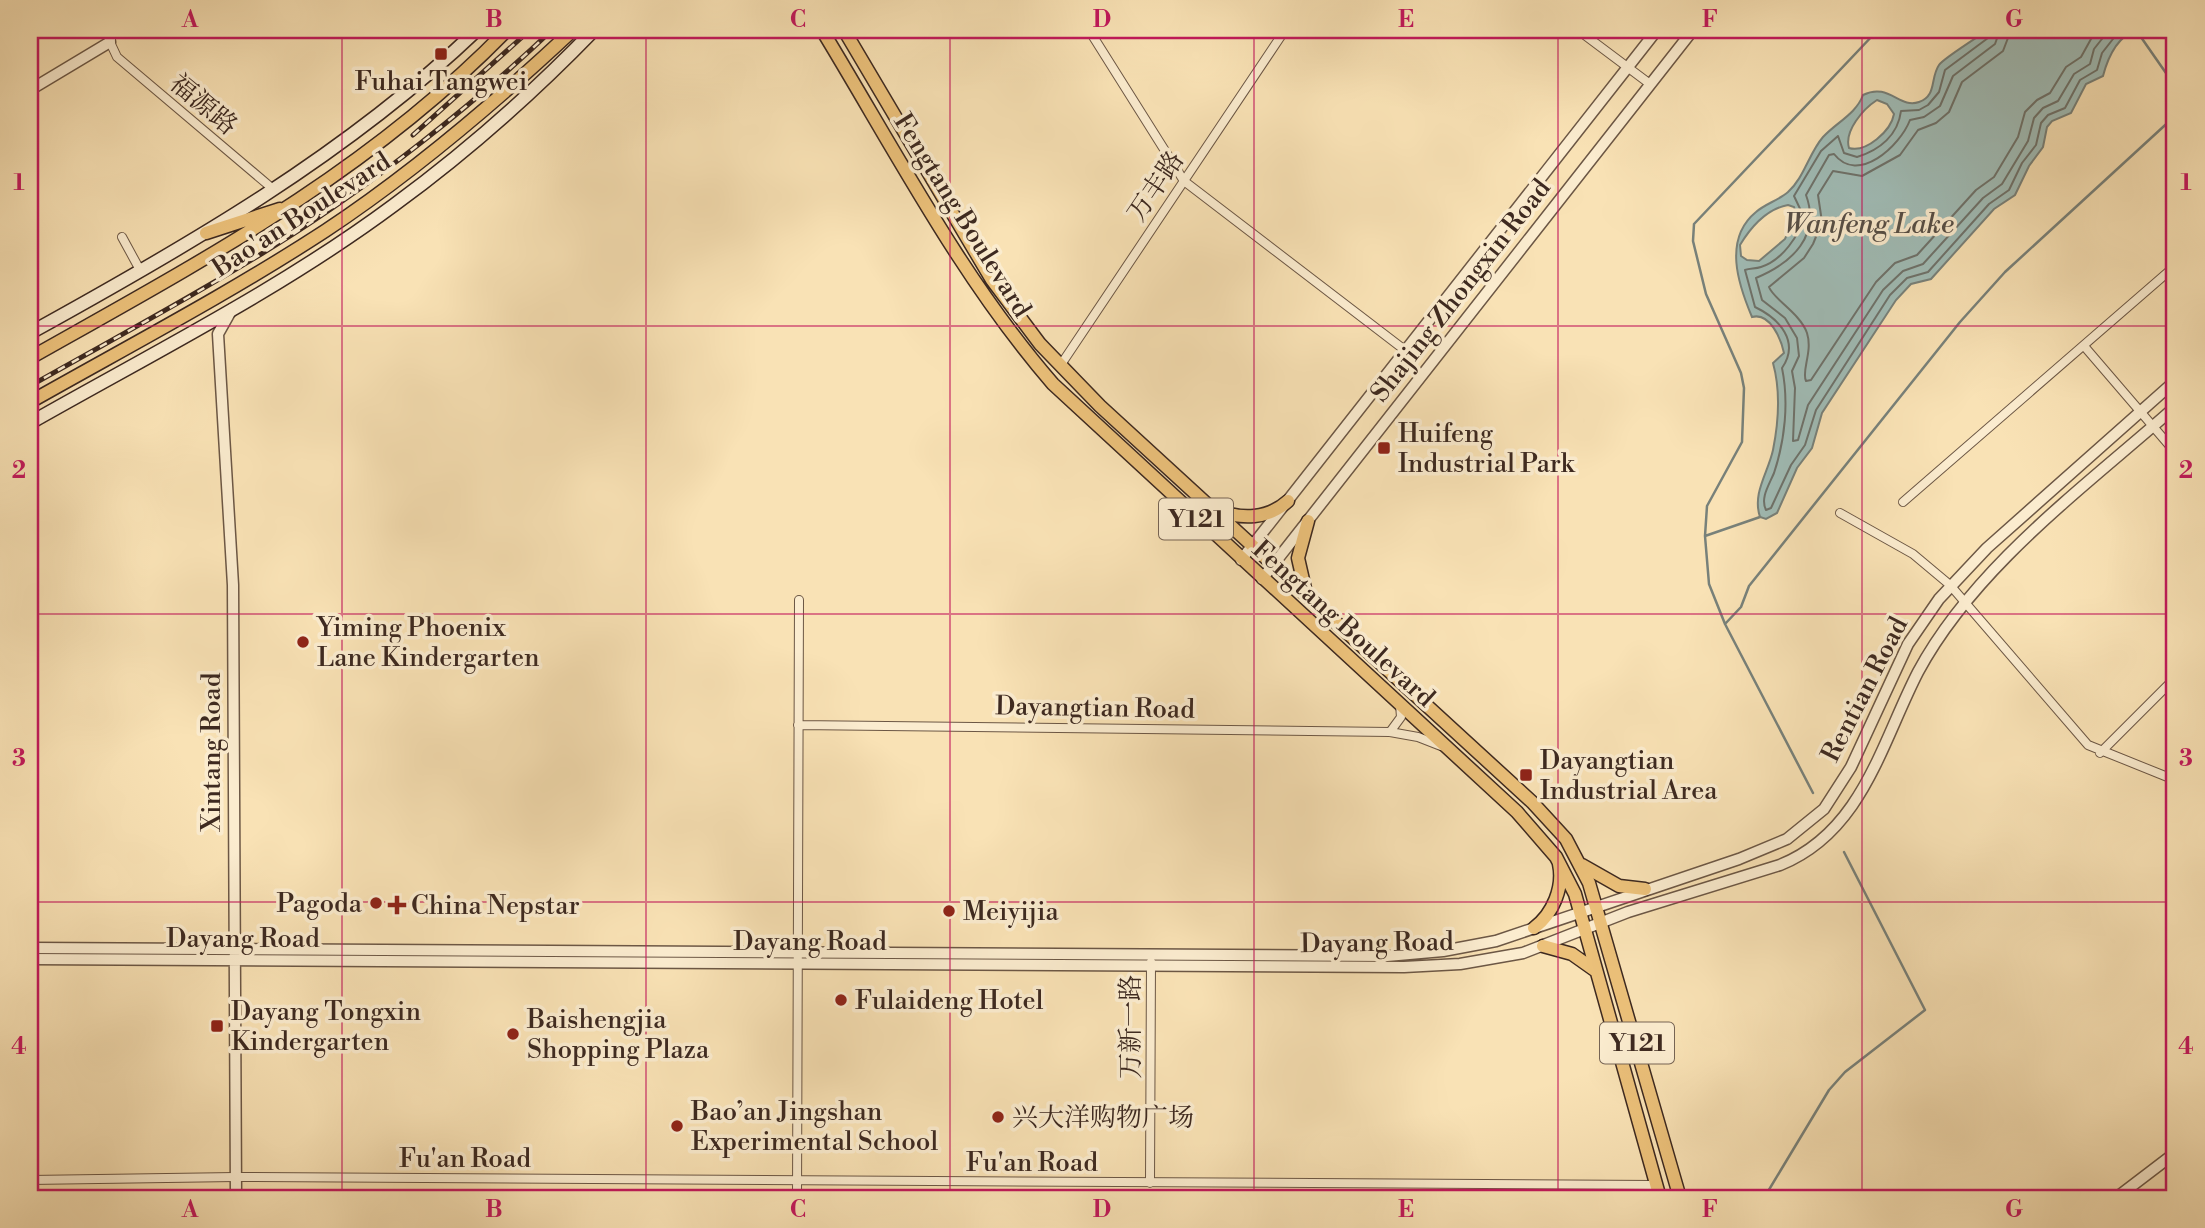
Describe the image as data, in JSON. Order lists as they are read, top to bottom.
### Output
{
  "streets": {
    "main road": ["Bao'an Boulevard", "Fengtang Boulevard", "Y121"],
    "street": [
      "福源路",
      "万丰路",
      "Shajing Zhongxin Road",
      "Rentian Road",
      "Dayangtian Road",
      "Xintang Road",
      "Dayang Road",
      "万新一路",
      "Fu'an Road"
    ]
  },
  "crossings": [
    ["万丰路", "Fengtang Boulevard"],
    ["Fengtang Boulevard", "Shajing Zhongxin Road"],
    ["Fengtang Boulevard", "Rentian Road"],
    ["Fengtang Boulevard", "Dayangtian Road"],
    ["Fengtang Boulevard", "Dayang Road"],
    ["Fengtang Boulevard", "Fu'an Road"],
    ["Rentian Road", "Dayang Road"],
    ["Xintang Road", "Dayang Road"],
    ["Xintang Road", "Fu'an Road"],
    ["Dayang Road", "万新一路"],
    ["万新一路", "Fu'an Road"]
  ],
  "water": ["Wanfeng Lake"],
  "places": {
    "transit": [
      "Fuhai Tangwei",
      "Huifeng Industrial Park",
      "Dayangtian Industrial Area",
      "Dayang Tongxin Kindergarten"
    ],
    "other": [
      "Yiming Phoenix Lane Kindergarten",
      "Pagoda",
      "Meiyijia",
      "Fulaideng Hotel",
      "Baishengjia Shopping Plaza",
      "兴大洋购物广场",
      "Bao’an Jingshan Experimental School"
    ],
    "health": ["China Nepstar"]
  },
  "grid": {
    "columns": [
      "A",
      "B",
      "C",
      "D",
      "E",
      "F",
      "G"
    ],
    "rows": [
      "1",
      "2",
      "3",
      "4"
    ]
  }
}
